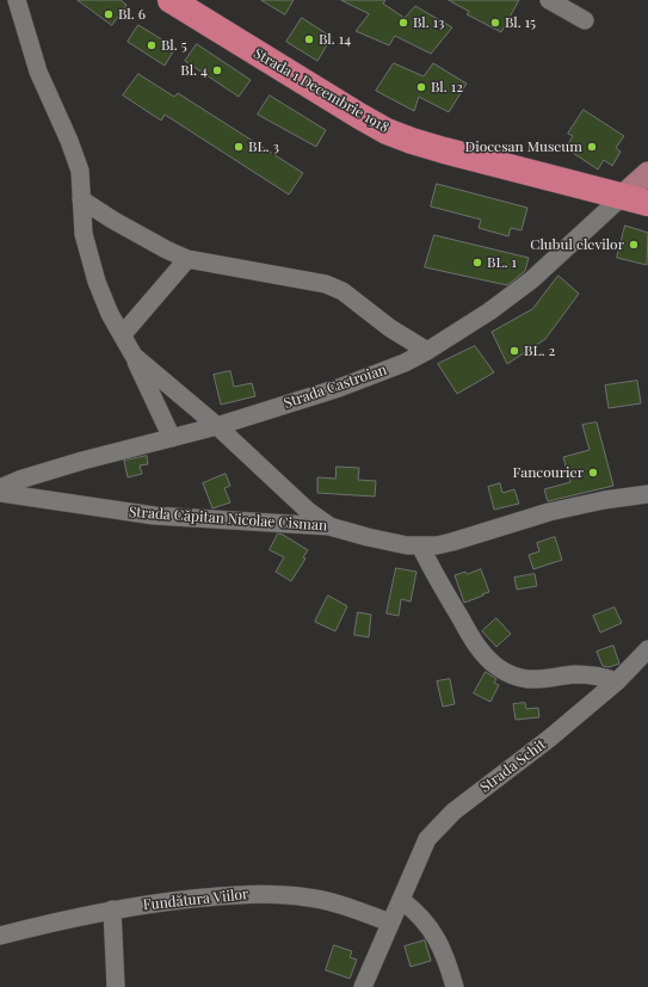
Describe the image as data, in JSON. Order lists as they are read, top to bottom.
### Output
{
  "streets": {
    "highway": ["Strada 1 Decembrie 1918"],
    "street": [
      "Strada Castroian",
      "Strada Căpitan Nicolae Cisman",
      "Strada Schit",
      "Fundătura Viilor"
    ]
  },
  "crossings": [
    ["Strada 1 Decembrie 1918", "Strada Castroian"],
    ["Strada Schit", "Fundătura Viilor"]
  ],
  "places": [
    "Bl. 6",
    "Bl. 13",
    "Bl. 15",
    "Bl. 14",
    "Bl. 5",
    "Bl. 4",
    "Bl. 12",
    "BL. 3",
    "Diocesan Museum",
    "Clubul elevilor",
    "BL. 1",
    "BL. 2",
    "Fancourier"
  ]
}
